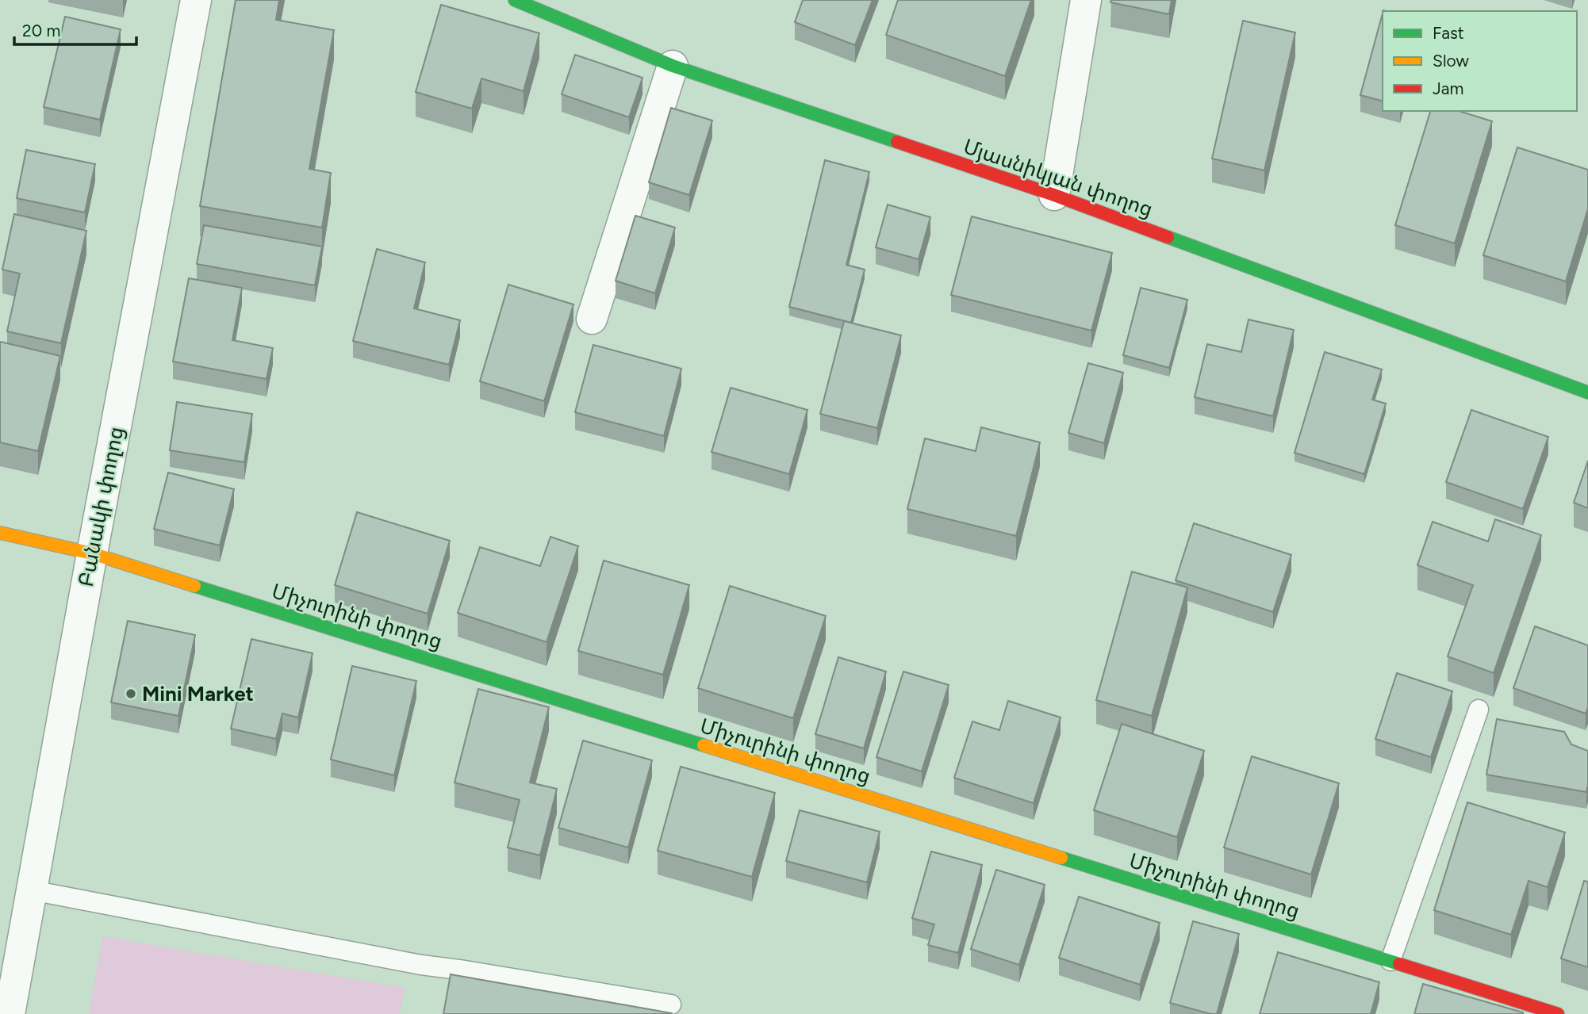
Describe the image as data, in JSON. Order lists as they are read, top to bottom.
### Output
{
  "streets": {
    "street": ["Մյասնիկյան փողոց", "Բանակի փողոց", "Միչուրինի փողոց"]
  },
  "crossings": [
    ["Բանակի փողոց", "Միչուրինի փողոց"]
  ],
  "places": ["Mini Market"],
  "legend": ["Fast", "Slow", "Jam"],
  "scale_bar": "20 m"
}
